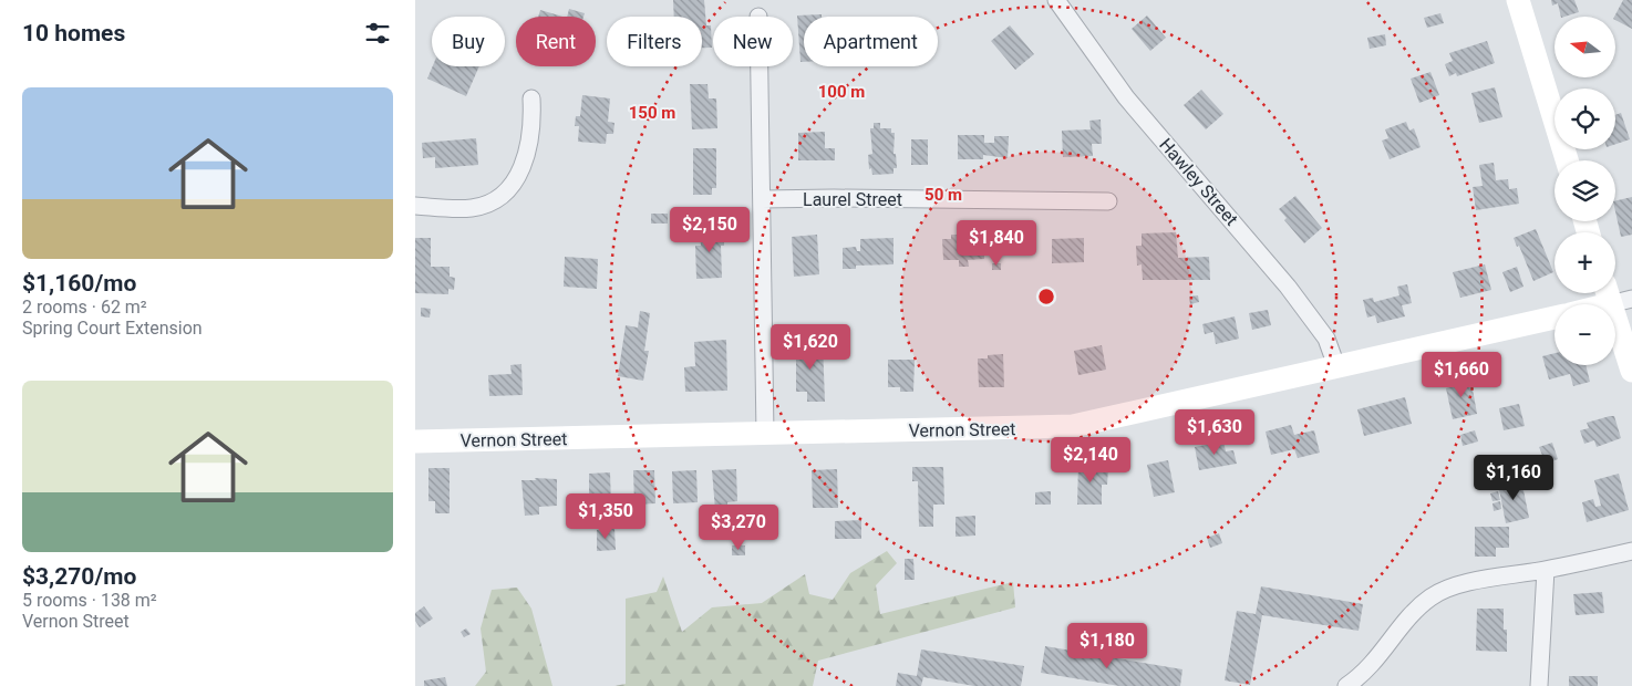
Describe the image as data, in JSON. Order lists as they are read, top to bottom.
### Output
{
  "streets": {
    "street": ["Hawley Street", "Laurel Street", "Vernon Street"]
  },
  "crossings": [
    ["Hawley Street", "Vernon Street"]
  ],
  "north": "left",
  "page": {
    "heading": "10 homes",
    "map_buttons": ["+", "−"],
    "chip": [
      "Buy",
      "Rent",
      "Filters",
      "New",
      "Apartment"
    ],
    "list": [
      {
        "name": "$1,160/mo",
        "note": "2 rooms · 62 m² · Spring Court Extension"
      },
      {
        "name": "$3,270/mo",
        "note": "5 rooms · 138 m² · Vernon Street"
      }
    ],
    "price": [
      "$2,150",
      "$1,840",
      "$1,620",
      "$1,660",
      "$1,630",
      "$2,140",
      "$1,160",
      "$1,350",
      "$3,270",
      "$1,180"
    ]
  },
  "rings": ["100 m", "150 m", "50 m"]
}
